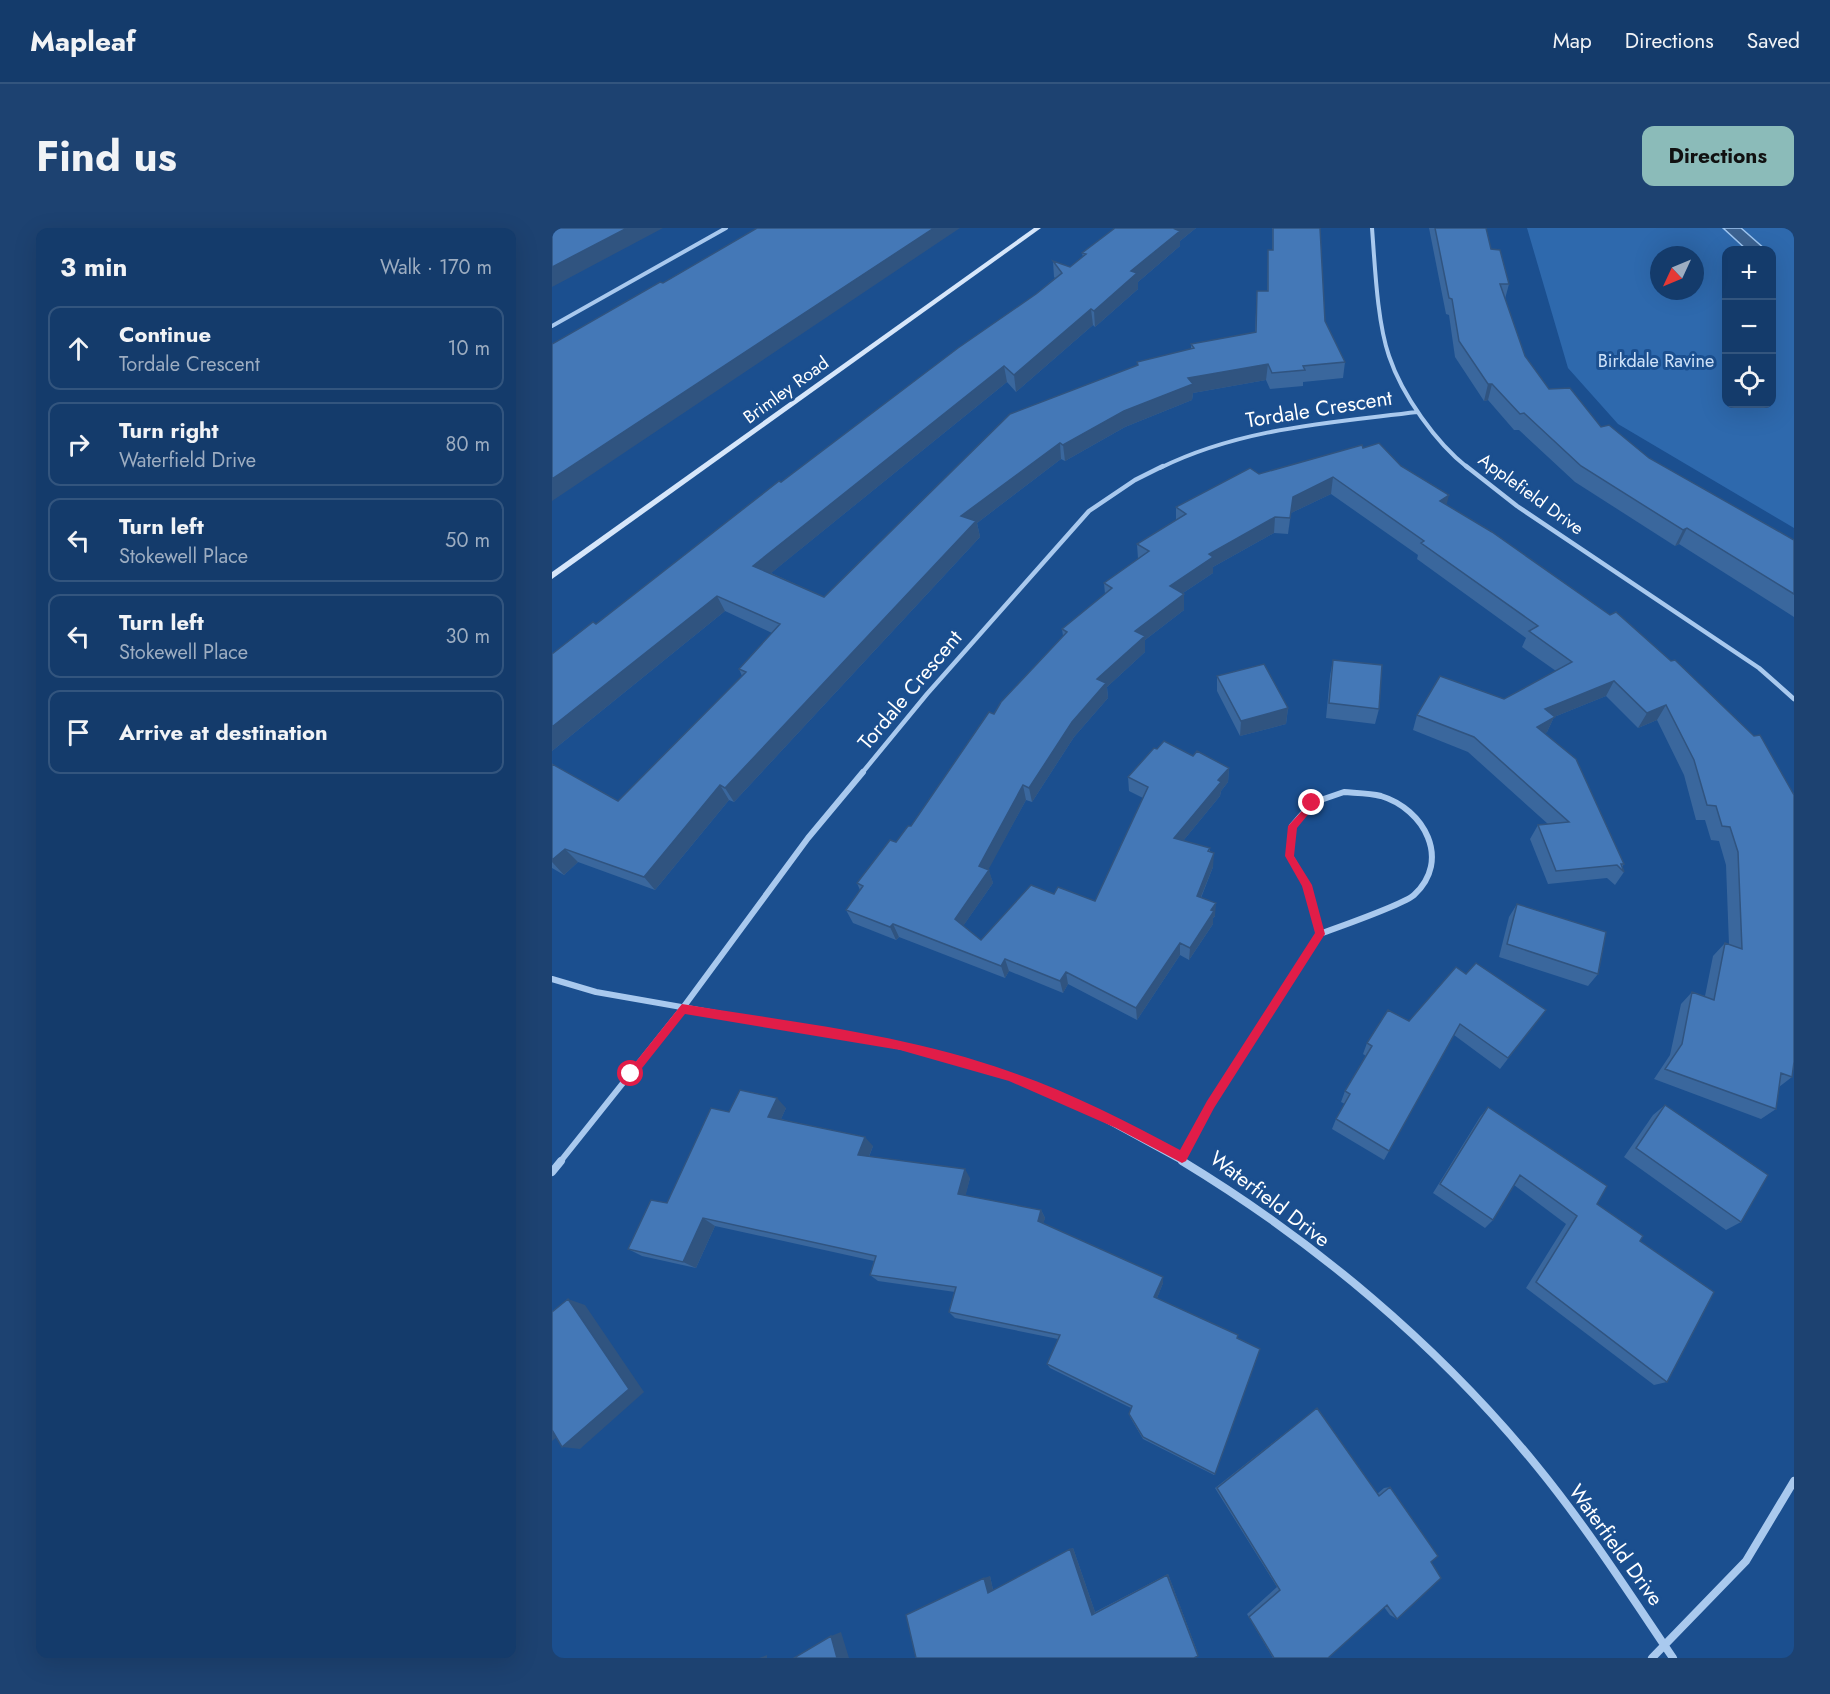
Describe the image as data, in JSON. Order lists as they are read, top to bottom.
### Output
{
  "streets": {
    "main road": ["Brimley Road"],
    "street": ["Tordale Crescent", "Applefield Drive", "Waterfield Drive"]
  },
  "crossings": [
    ["Tordale Crescent", "Applefield Drive"],
    ["Tordale Crescent", "Waterfield Drive"]
  ],
  "parks": ["Birkdale Ravine"],
  "north": "bottom left",
  "page": {
    "header": "Mapleaf",
    "nav": ["Map", "Directions", "Saved"],
    "title": "Find us",
    "buttons": "Directions",
    "heading": ["3 min", "Walk · 170 m"],
    "map_buttons": ["+", "−"],
    "list": [
      ["Continue", "Tordale Crescent", "10 m"],
      ["Turn right", "Waterfield Drive", "80 m"],
      ["Turn left", "Stokewell Place", "50 m"],
      ["Turn left", "Stokewell Place", "30 m"],
      "Arrive at destination"
    ]
  }
}
